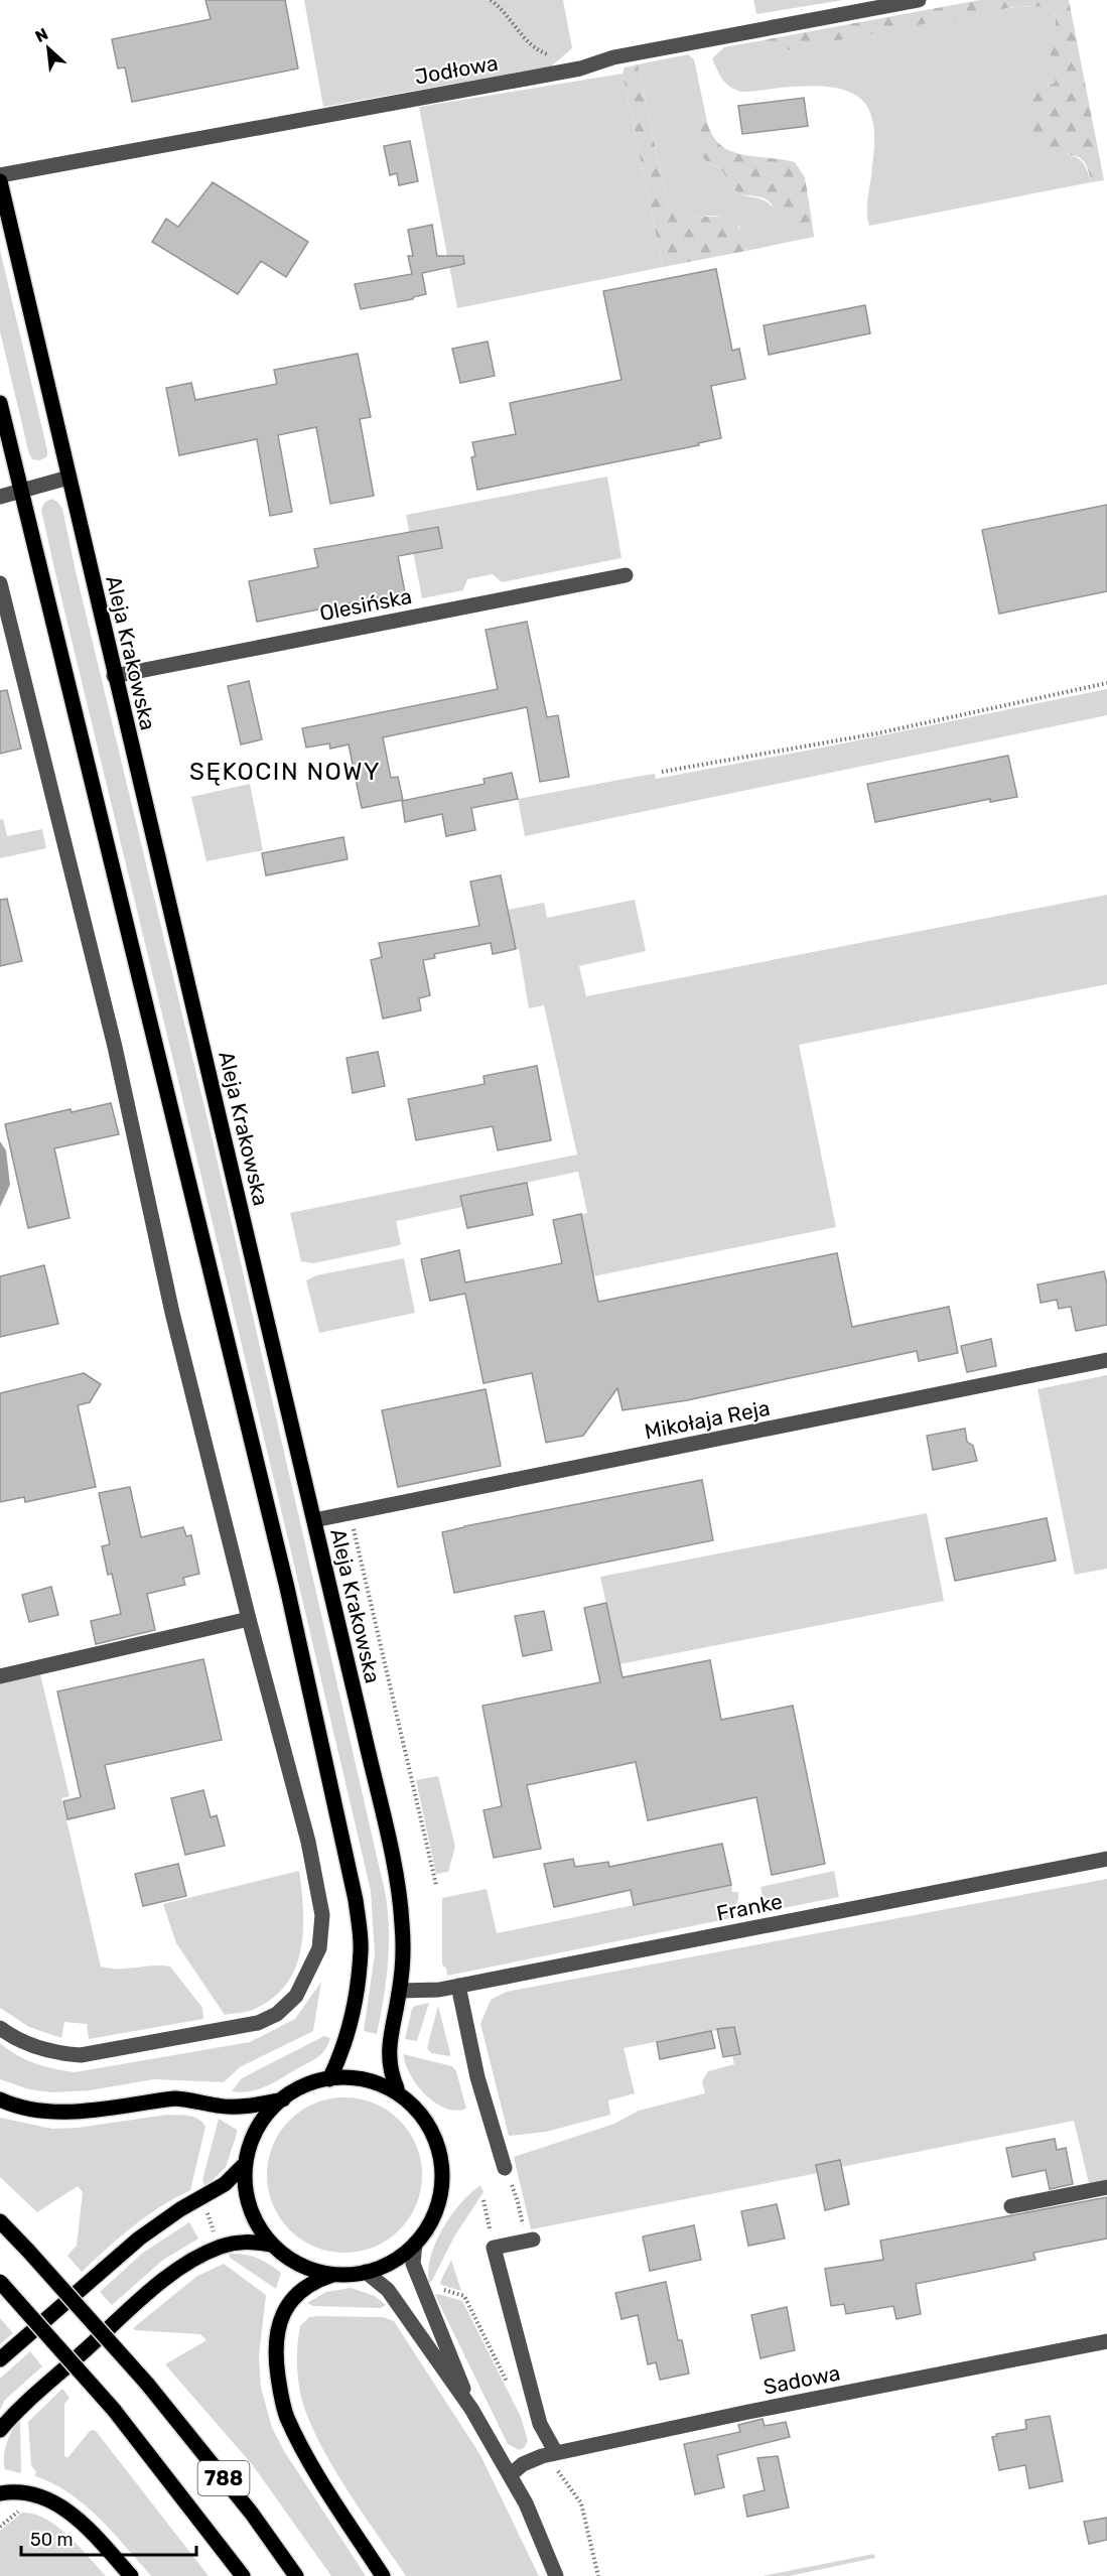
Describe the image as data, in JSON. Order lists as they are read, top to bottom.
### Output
{
  "streets": {
    "main road": ["Aleja Krakowska", "788"],
    "street": [
      "Jodłowa",
      "Olesińska",
      "Mikołaja Reja",
      "Franke",
      "Sadowa"
    ]
  },
  "crossings": [
    ["Olesińska", "Aleja Krakowska"],
    ["Aleja Krakowska", "Mikołaja Reja"],
    ["Aleja Krakowska", "Franke"]
  ],
  "districts": ["SĘKOCIN NOWY"],
  "scale_bar": "50 m",
  "north": "top left"
}
